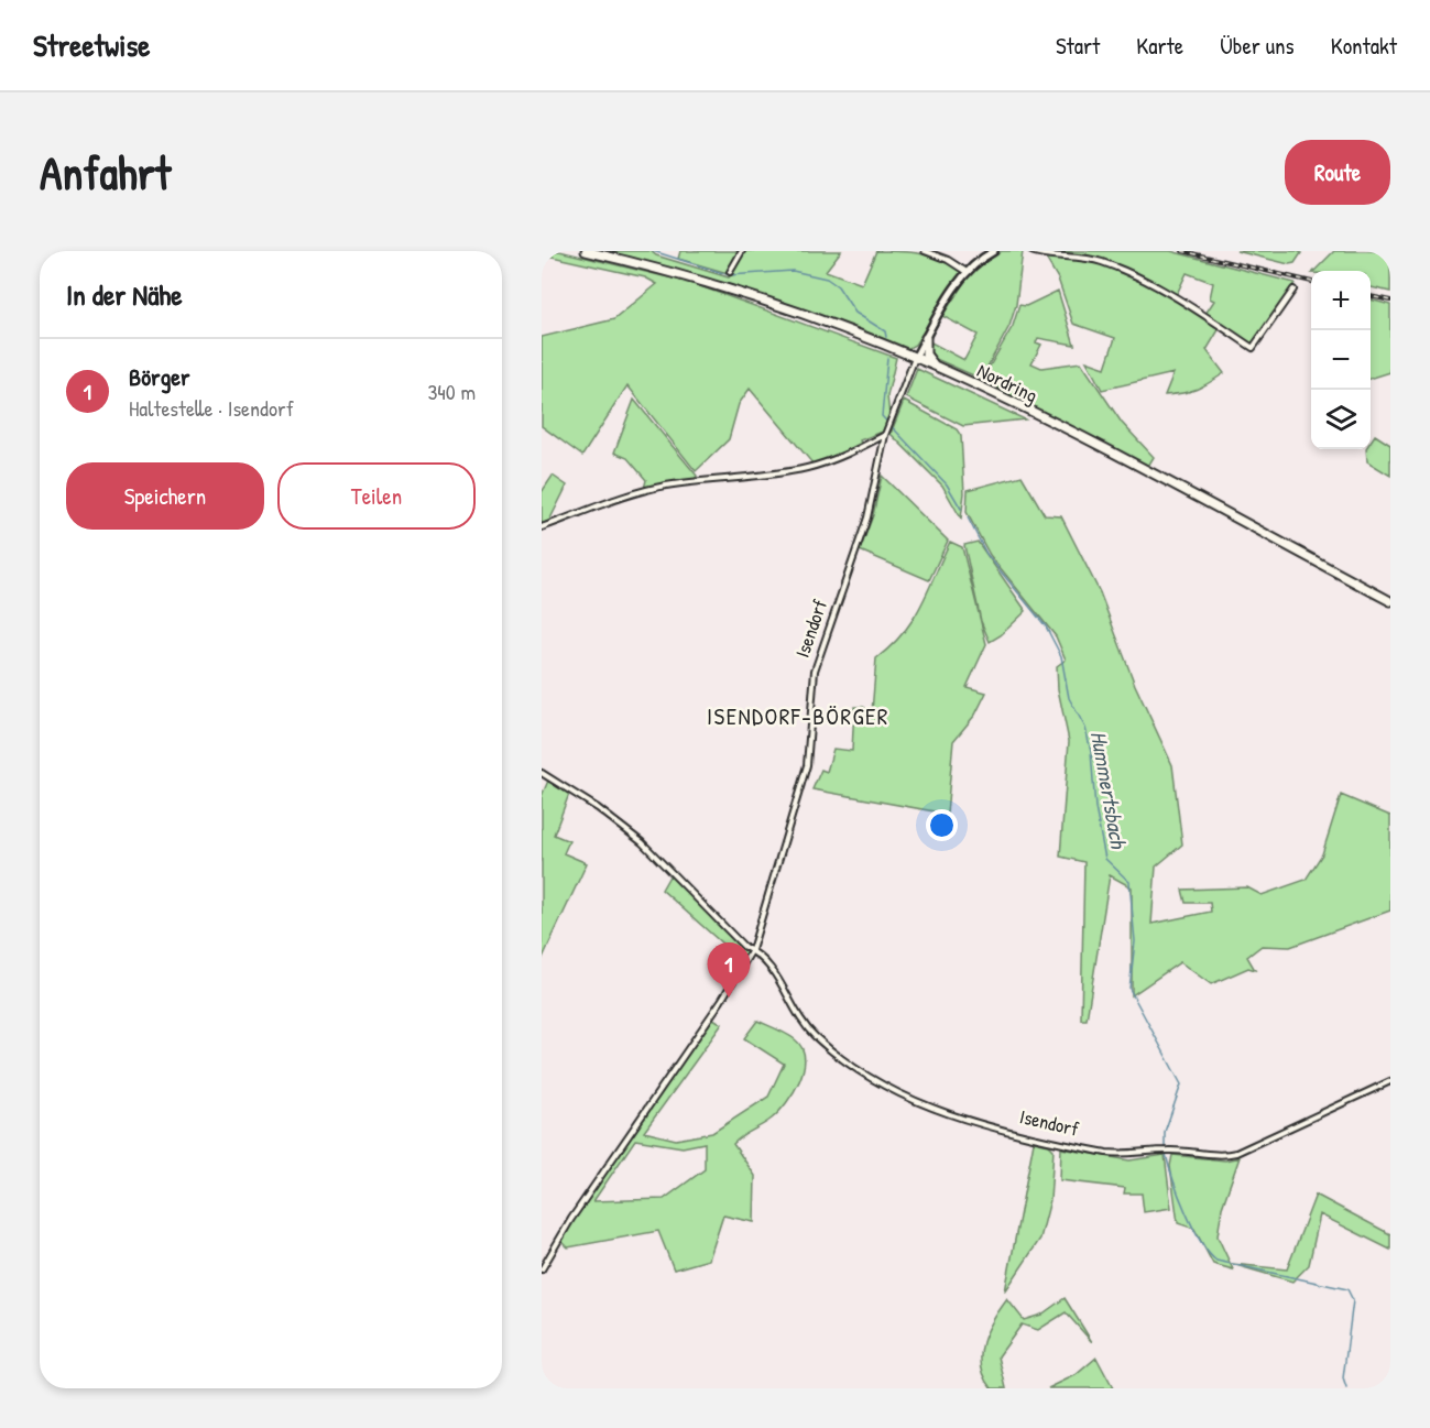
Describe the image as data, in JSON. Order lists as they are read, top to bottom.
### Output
{
  "streets": {
    "main road": ["Nordring"],
    "street": ["Isendorf"]
  },
  "crossings": [
    ["Nordring", "Isendorf"]
  ],
  "districts": ["ISENDORF-BÖRGER"],
  "water": ["Hummertsbach"],
  "page": {
    "header": "Streetwise",
    "nav": [
      "Start",
      "Karte",
      "Über uns",
      "Kontakt"
    ],
    "buttons": [
      "Route",
      ["Speichern", "Teilen"]
    ],
    "title": "Anfahrt",
    "heading": "In der Nähe",
    "map_buttons": ["+", "−"],
    "list": [
      {
        "mark": "1",
        "name": "Börger",
        "note": "Haltestelle · Isendorf",
        "value": "340 m"
      }
    ],
    "pins": "1"
  }
}
